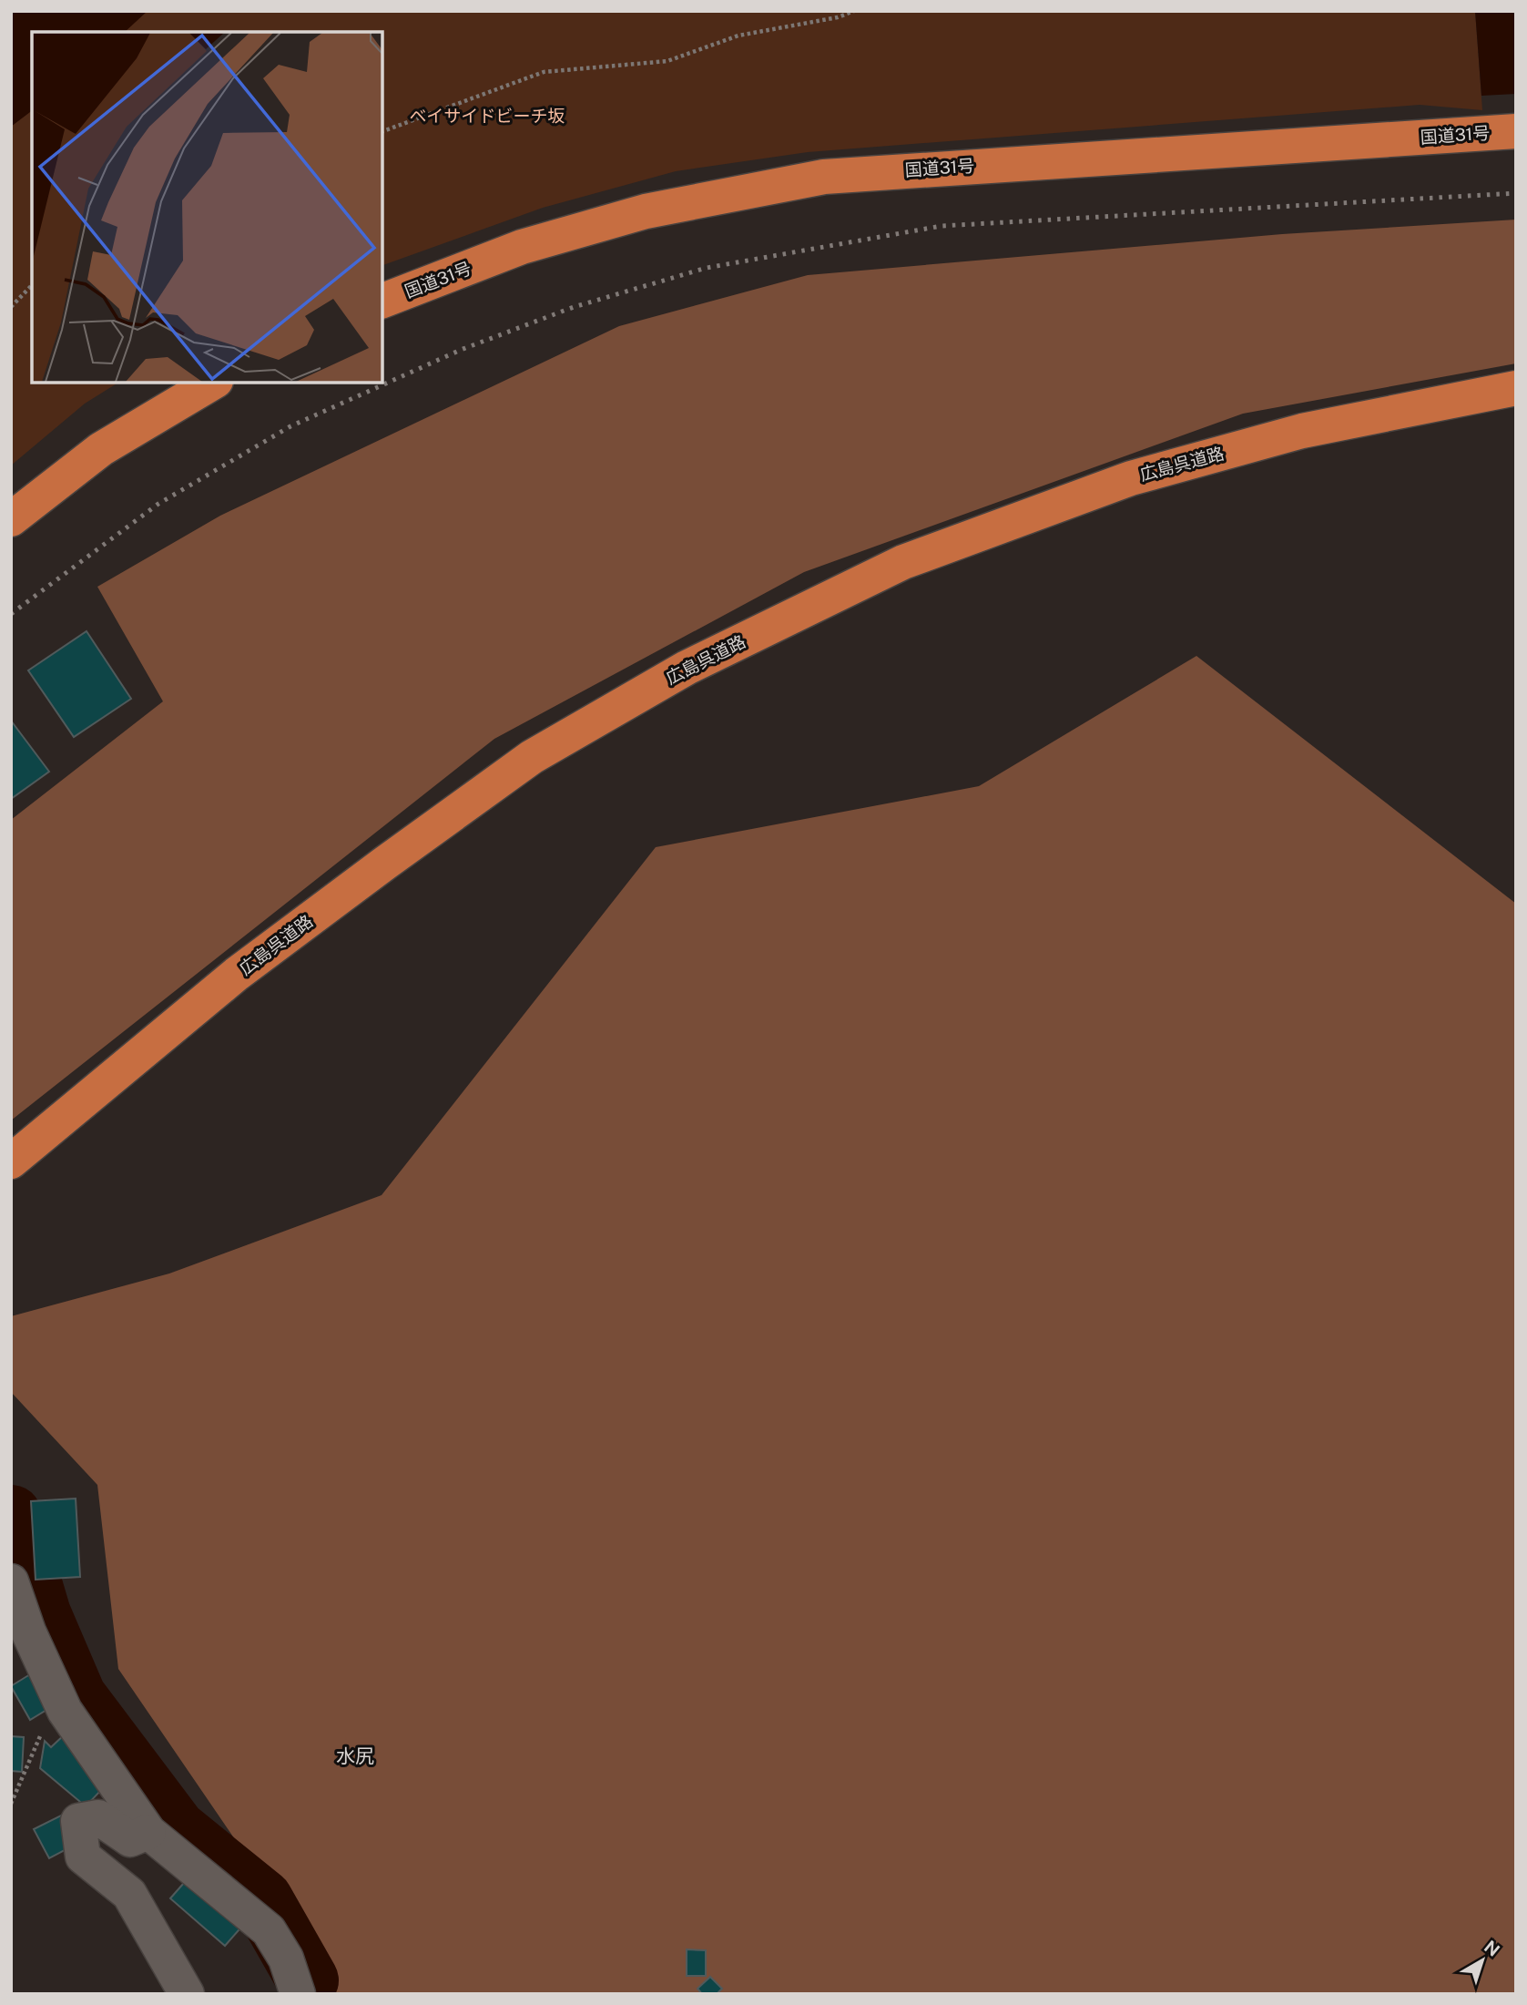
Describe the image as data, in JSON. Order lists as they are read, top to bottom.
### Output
{
  "streets": {
    "highway": ["国道31号", "広島呉道路"]
  },
  "districts": ["水尻"],
  "parks": ["ベイサイドビーチ坂"],
  "north": "top right"
}
